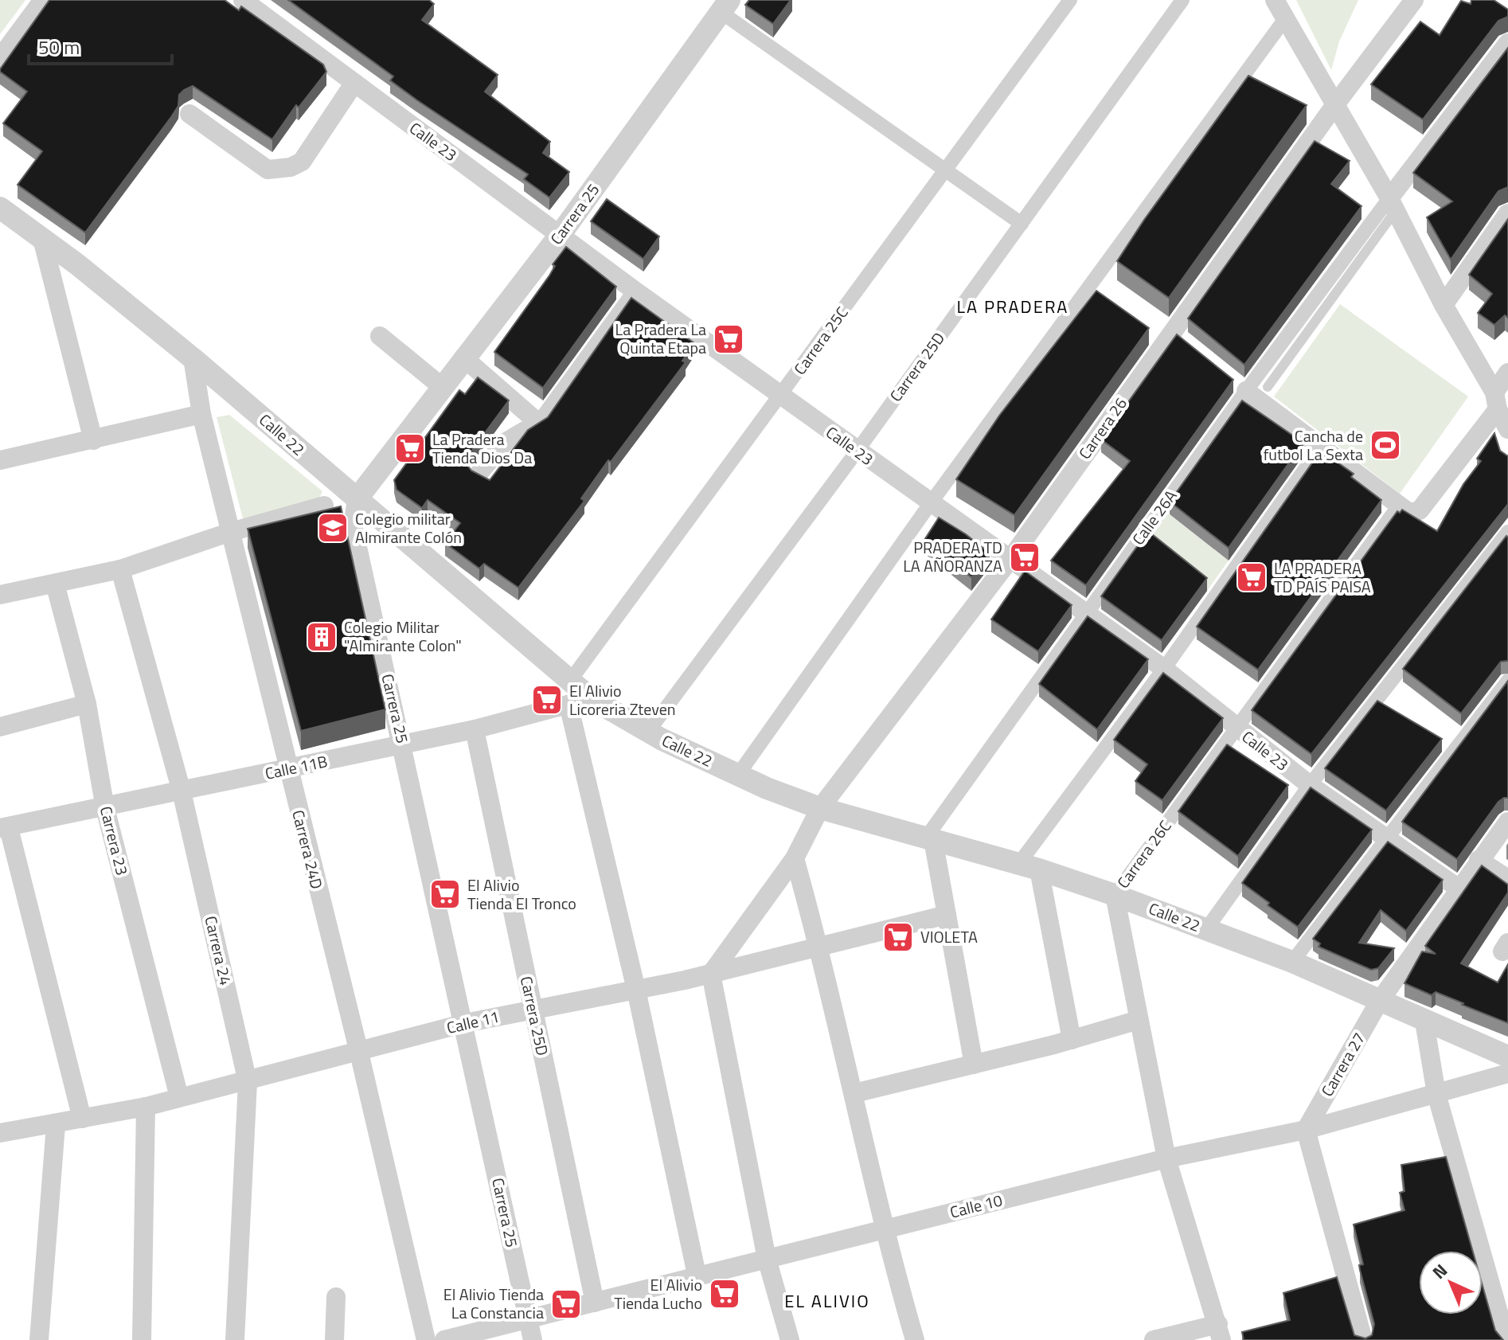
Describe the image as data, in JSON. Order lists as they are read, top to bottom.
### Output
{
  "streets": {
    "street": [
      "Calle 23",
      "Carrera 25",
      "Carrera 25C",
      "Carrera 25D",
      "Carrera 26",
      "Calle 22",
      "Calle 26A",
      "Calle 11B",
      "Carrera 23",
      "Carrera 24D",
      "Carrera 26C",
      "Carrera 24",
      "Calle 11",
      "Carrera 27",
      "Calle 10"
    ]
  },
  "crossings": [
    ["Calle 23", "Carrera 25"],
    ["Calle 23", "Carrera 25C"],
    ["Calle 23", "Carrera 25D"],
    ["Calle 23", "Carrera 26"],
    ["Calle 23", "Calle 26A"],
    ["Calle 23", "Carrera 26C"],
    ["Calle 23", "Carrera 27"],
    ["Carrera 25", "Calle 22"],
    ["Carrera 25", "Calle 11B"],
    ["Carrera 25", "Calle 11"],
    ["Carrera 25", "Calle 10"],
    ["Carrera 25C", "Calle 22"],
    ["Carrera 25D", "Calle 22"],
    ["Carrera 25D", "Calle 11B"],
    ["Carrera 25D", "Calle 11"],
    ["Carrera 25D", "Calle 10"],
    ["Carrera 26", "Calle 22"],
    ["Carrera 26", "Calle 11"],
    ["Calle 22", "Calle 26A"],
    ["Calle 22", "Calle 11B"],
    ["Calle 22", "Carrera 24D"],
    ["Calle 22", "Carrera 26C"],
    ["Calle 22", "Carrera 27"],
    ["Calle 11B", "Carrera 23"],
    ["Calle 11B", "Carrera 24D"],
    ["Calle 11B", "Carrera 24"],
    ["Carrera 23", "Calle 11"],
    ["Carrera 24D", "Calle 11"],
    ["Carrera 26C", "Calle 10"],
    ["Carrera 24", "Calle 11"],
    ["Carrera 27", "Calle 10"]
  ],
  "districts": ["LA PRADERA", "EL ALIVIO"],
  "places": {
    "supermarket": [
      "La Pradera La Quinta Etapa",
      "La Pradera Tienda Dios Da",
      "PRADERA TD LA AÑORANZA",
      "LA PRADERA TD PAÍS PAISA",
      "El Alivio Licoreria Zteven",
      "El Alivio Tienda El Tronco",
      "VIOLETA",
      "El Alivio Tienda Lucho",
      "El Alivio Tienda La Constancia"
    ],
    "sports": ["Cancha de futbol La Sexta"],
    "school or university": ["Colegio militar Almirante Colón"],
    "building": ["Colegio Militar \"Almirante Colon\""]
  },
  "scale_bar": "50 m",
  "north": "top left"
}
